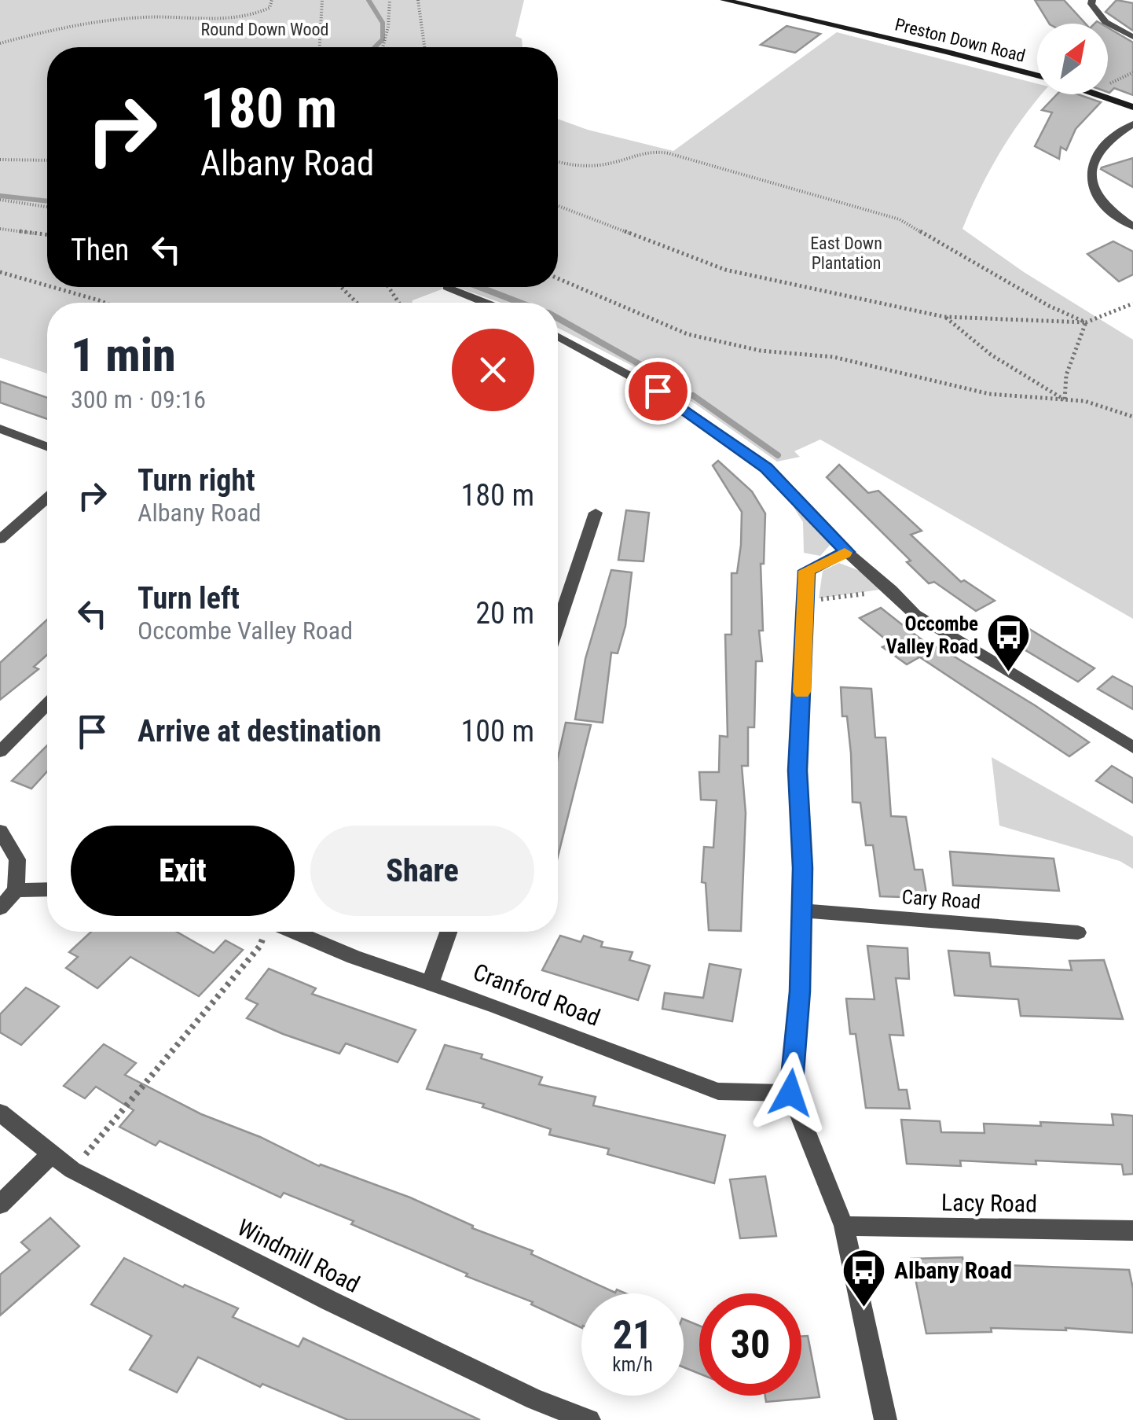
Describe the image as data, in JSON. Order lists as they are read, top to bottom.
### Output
{
  "streets": {
    "street": [
      "Preston Down Road",
      "Cary Road",
      "Cranford Road",
      "Lacy Road",
      "Windmill Road"
    ]
  },
  "parks": ["Round Down Wood", "East Down Plantation"],
  "places": {
    "bus stop": ["Occombe Valley Road", "Albany Road"]
  },
  "north": "top right",
  "page": {
    "turn": ["180 m", "Albany Road"],
    "then": "Then",
    "heading": ["1 min", "300 m · 09:16"],
    "list": [
      {
        "name": "Turn right",
        "note": "Albany Road",
        "value": "180 m"
      },
      {
        "name": "Turn left",
        "note": "Occombe Valley Road",
        "value": "20 m"
      },
      {
        "name": "Arrive at destination",
        "value": "100 m"
      }
    ],
    "buttons": ["Exit", "Share"],
    "speed": "21 km/h",
    "limit": "30"
  }
}
